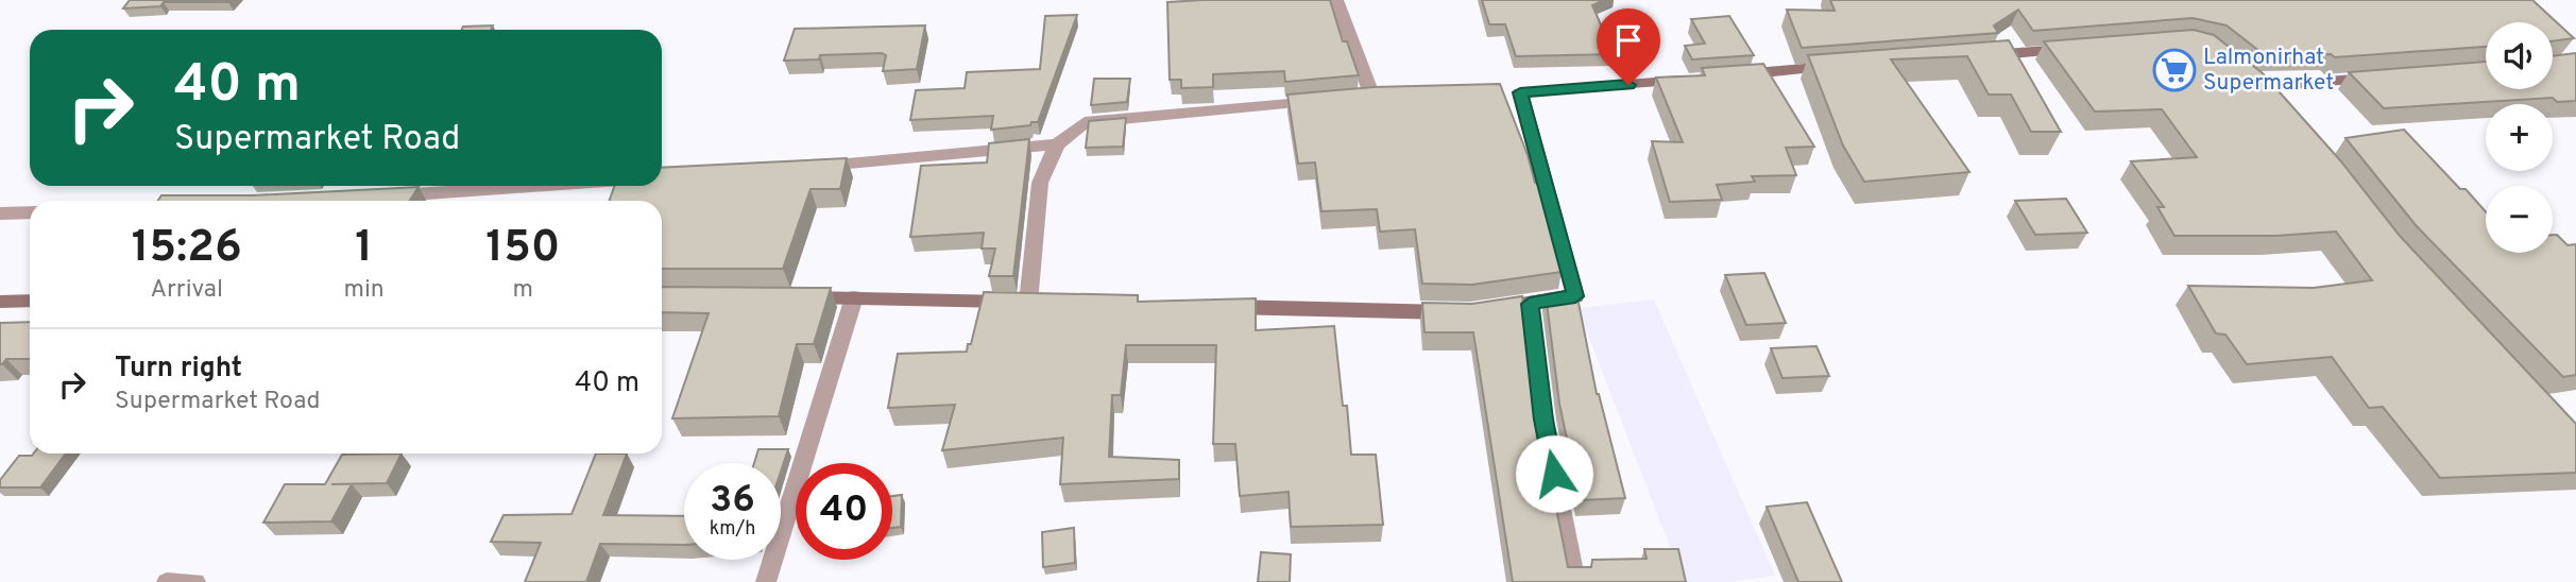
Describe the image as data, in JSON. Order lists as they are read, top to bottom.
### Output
{
  "places": {
    "supermarket": ["Lalmonirhat Supermarket"]
  },
  "page": {
    "map_buttons": ["+", "−"],
    "turn": ["40 m", "Supermarket Road"],
    "eta": [
      "15:26",
      "Arrival",
      "1",
      "min",
      "150",
      "m"
    ],
    "list": [
      {
        "name": "Turn right",
        "note": "Supermarket Road",
        "value": "40 m"
      }
    ],
    "speed": "36 km/h",
    "limit": "40"
  }
}
